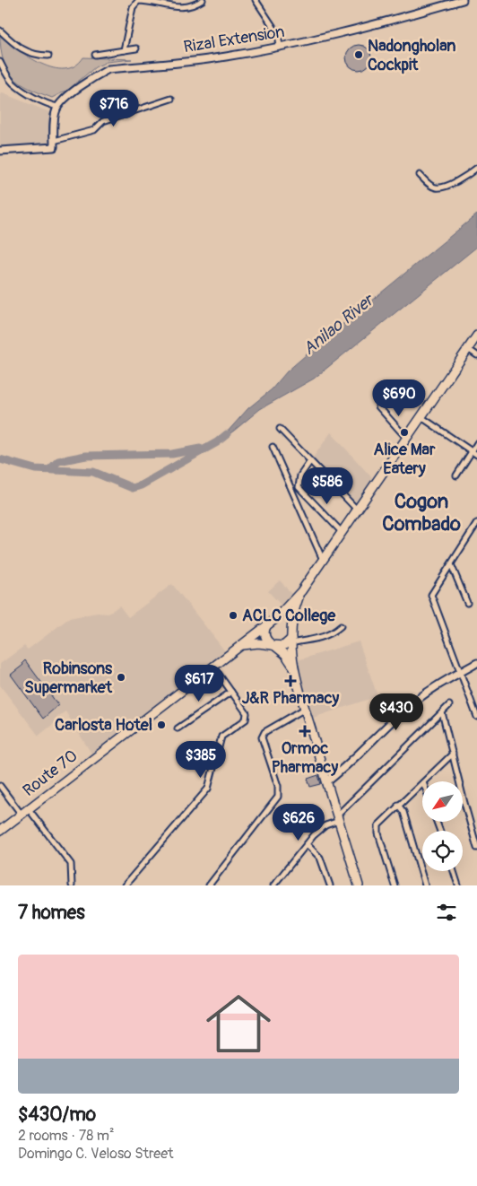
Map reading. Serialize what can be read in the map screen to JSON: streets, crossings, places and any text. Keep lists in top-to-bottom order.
{
  "streets": {
    "highway": ["Route 70"],
    "street": ["Rizal Extension"]
  },
  "districts": ["Cogon Combado"],
  "water": ["Anilao River"],
  "places": {
    "other": [
      "Nadongholan Cockpit",
      "Alice Mar Eatery",
      "ACLC College",
      "Robinsons Supermarket",
      "Carlosta Hotel"
    ],
    "health": ["J&R Pharmacy", "Ormoc Pharmacy"]
  },
  "north": "bottom left",
  "page": {
    "price": [
      "$716",
      "$690",
      "$586",
      "$617",
      "$430",
      "$385",
      "$626"
    ],
    "heading": "7 homes",
    "list": [
      {
        "name": "$430/mo",
        "note": "2 rooms · 78 m² · Domingo C. Veloso Street"
      }
    ]
  }
}
